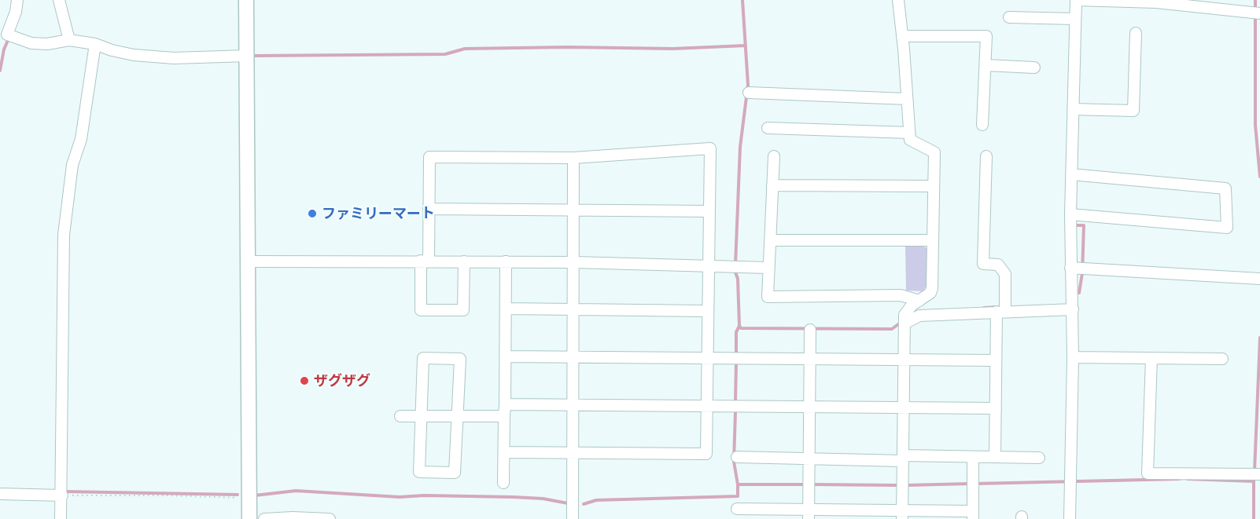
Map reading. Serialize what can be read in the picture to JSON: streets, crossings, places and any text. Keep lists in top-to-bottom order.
{
  "places": ["ファミリーマート", "ザグザグ"]
}
